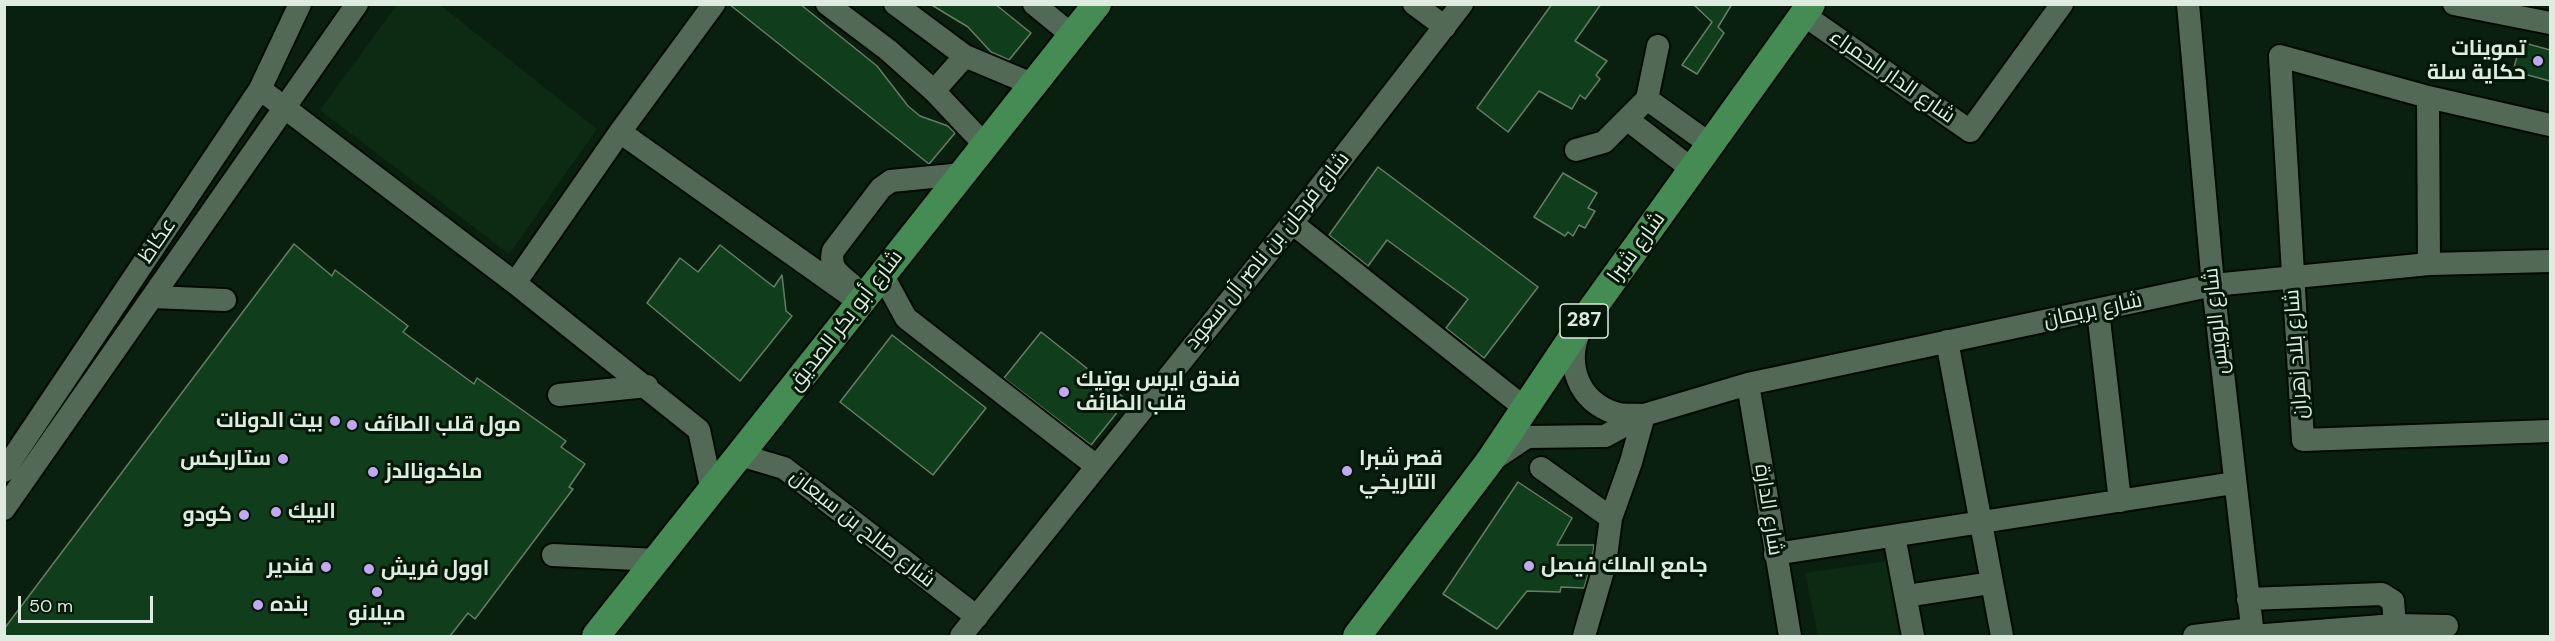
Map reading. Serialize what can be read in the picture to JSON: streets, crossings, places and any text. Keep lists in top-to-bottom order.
{
  "streets": {
    "main road": ["شارع شبرا", "شارع أبو بكر الصديق", "287"],
    "street": [
      "شارع الدار الحمراء",
      "عكاظ",
      "شارع فرحان بن ناصر آل سعود",
      "شارع بريمان",
      "شارع الرويس",
      "شارع بلاد زهران",
      "شارع الدارة",
      "شارع صالح بن سبعان"
    ]
  },
  "crossings": [
    ["شارع الدار الحمراء", "شارع شبرا"],
    ["شارع فرحان بن ناصر آل سعود", "شارع صالح بن سبعان"],
    ["شارع بريمان", "شارع الرويس"],
    ["شارع بريمان", "شارع بلاد زهران"],
    ["شارع بريمان", "شارع الدارة"],
    ["شارع أبو بكر الصديق", "شارع صالح بن سبعان"]
  ],
  "places": [
    "تموينات حكاية سلة",
    "فندق ايرس بوتيك قلب الطائف",
    "بيت الدونات",
    "مول قلب الطائف",
    "ستاربكس",
    "قصر شبرا التاريخي",
    "ماكدونالدز",
    "البيك",
    "كودو",
    "جامع الملك فيصل",
    "فندير",
    "اوول فريش",
    "ميلانو",
    "بنده"
  ],
  "scale_bar": "50 m"
}
